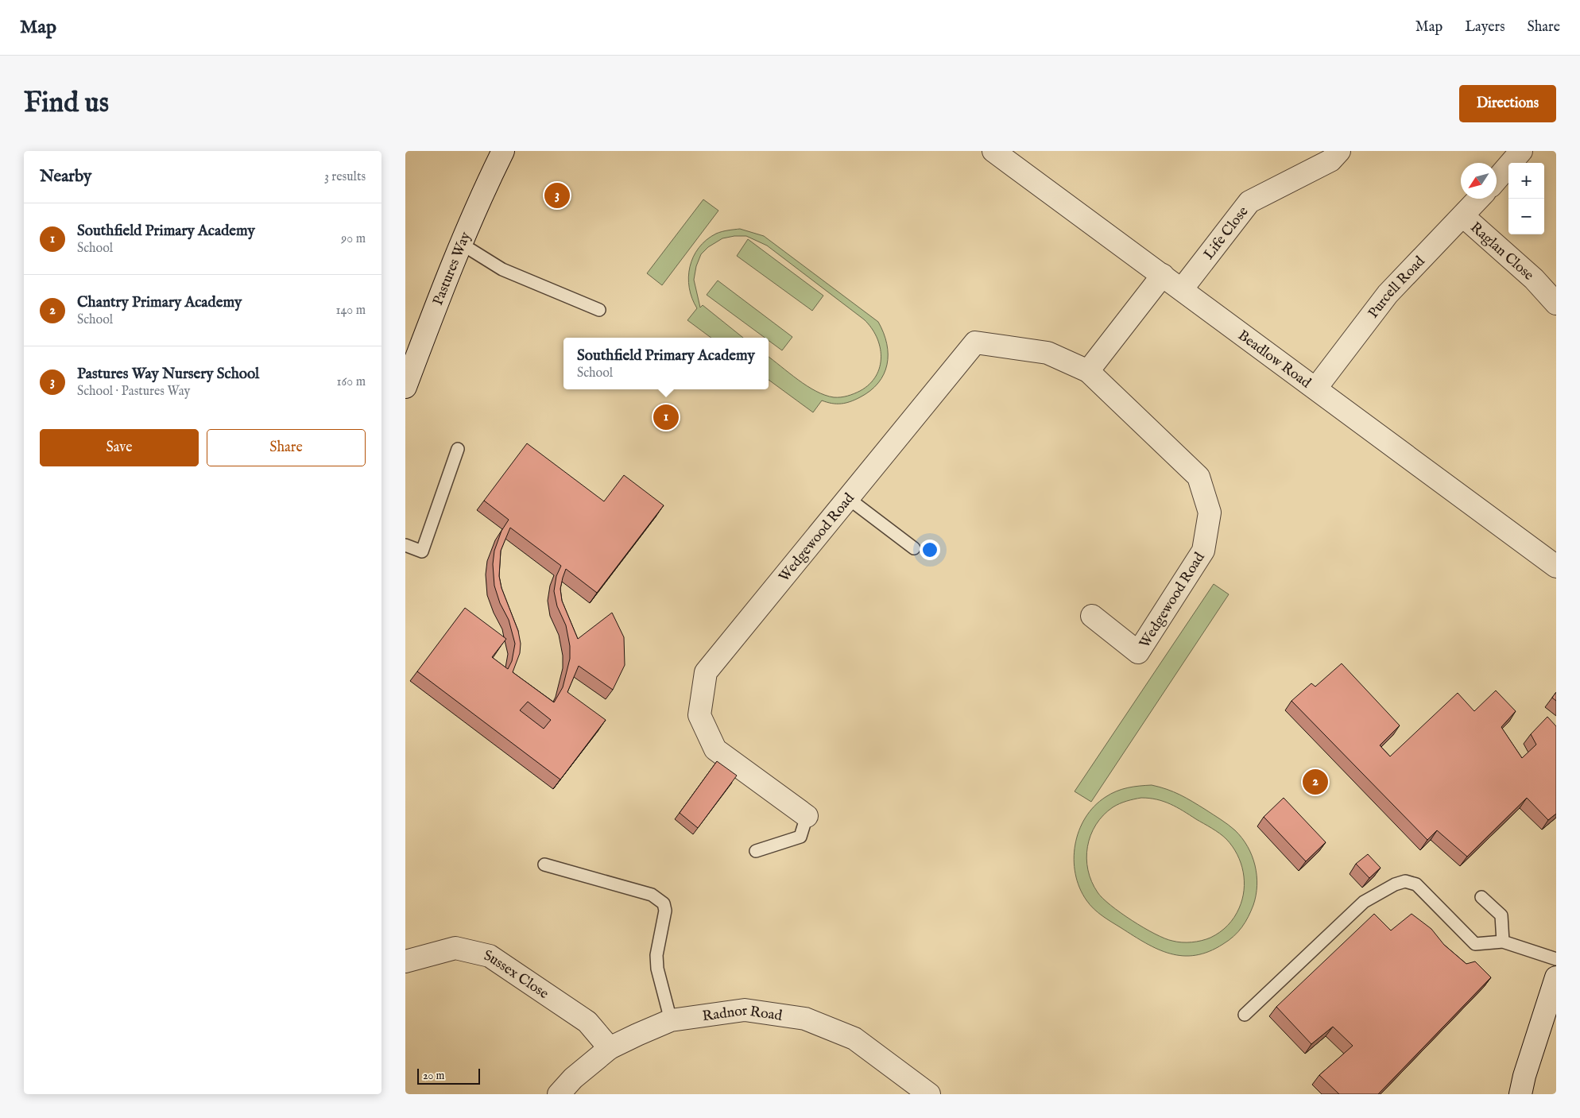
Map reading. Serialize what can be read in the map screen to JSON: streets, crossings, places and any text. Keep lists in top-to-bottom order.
{
  "streets": {
    "street": [
      "Life Close",
      "Raglan Close",
      "Pastures Way",
      "Purcell Road",
      "Beadlow Road",
      "Wedgewood Road",
      "Sussex Close",
      "Radnor Road"
    ]
  },
  "crossings": [
    ["Life Close", "Beadlow Road"],
    ["Raglan Close", "Purcell Road"],
    ["Purcell Road", "Beadlow Road"],
    ["Sussex Close", "Radnor Road"]
  ],
  "scale_bar": "20 m",
  "north": "bottom left",
  "page": {
    "header": "Map",
    "nav": ["Map", "Layers", "Share"],
    "buttons": [
      "Directions",
      ["Save", "Share"]
    ],
    "title": "Find us",
    "heading": ["Nearby", "3 results"],
    "map_buttons": ["+", "−"],
    "pins": ["3", "1", "2"],
    "list": [
      {
        "mark": "1",
        "name": "Southfield Primary Academy",
        "note": "School",
        "value": "90 m"
      },
      {
        "mark": "2",
        "name": "Chantry Primary Academy",
        "note": "School",
        "value": "140 m"
      },
      {
        "mark": "3",
        "name": "Pastures Way Nursery School",
        "note": "School · Pastures Way",
        "value": "160 m"
      }
    ],
    "popup": ["Southfield Primary Academy", "School"],
    "scale": "20 m"
  }
}
